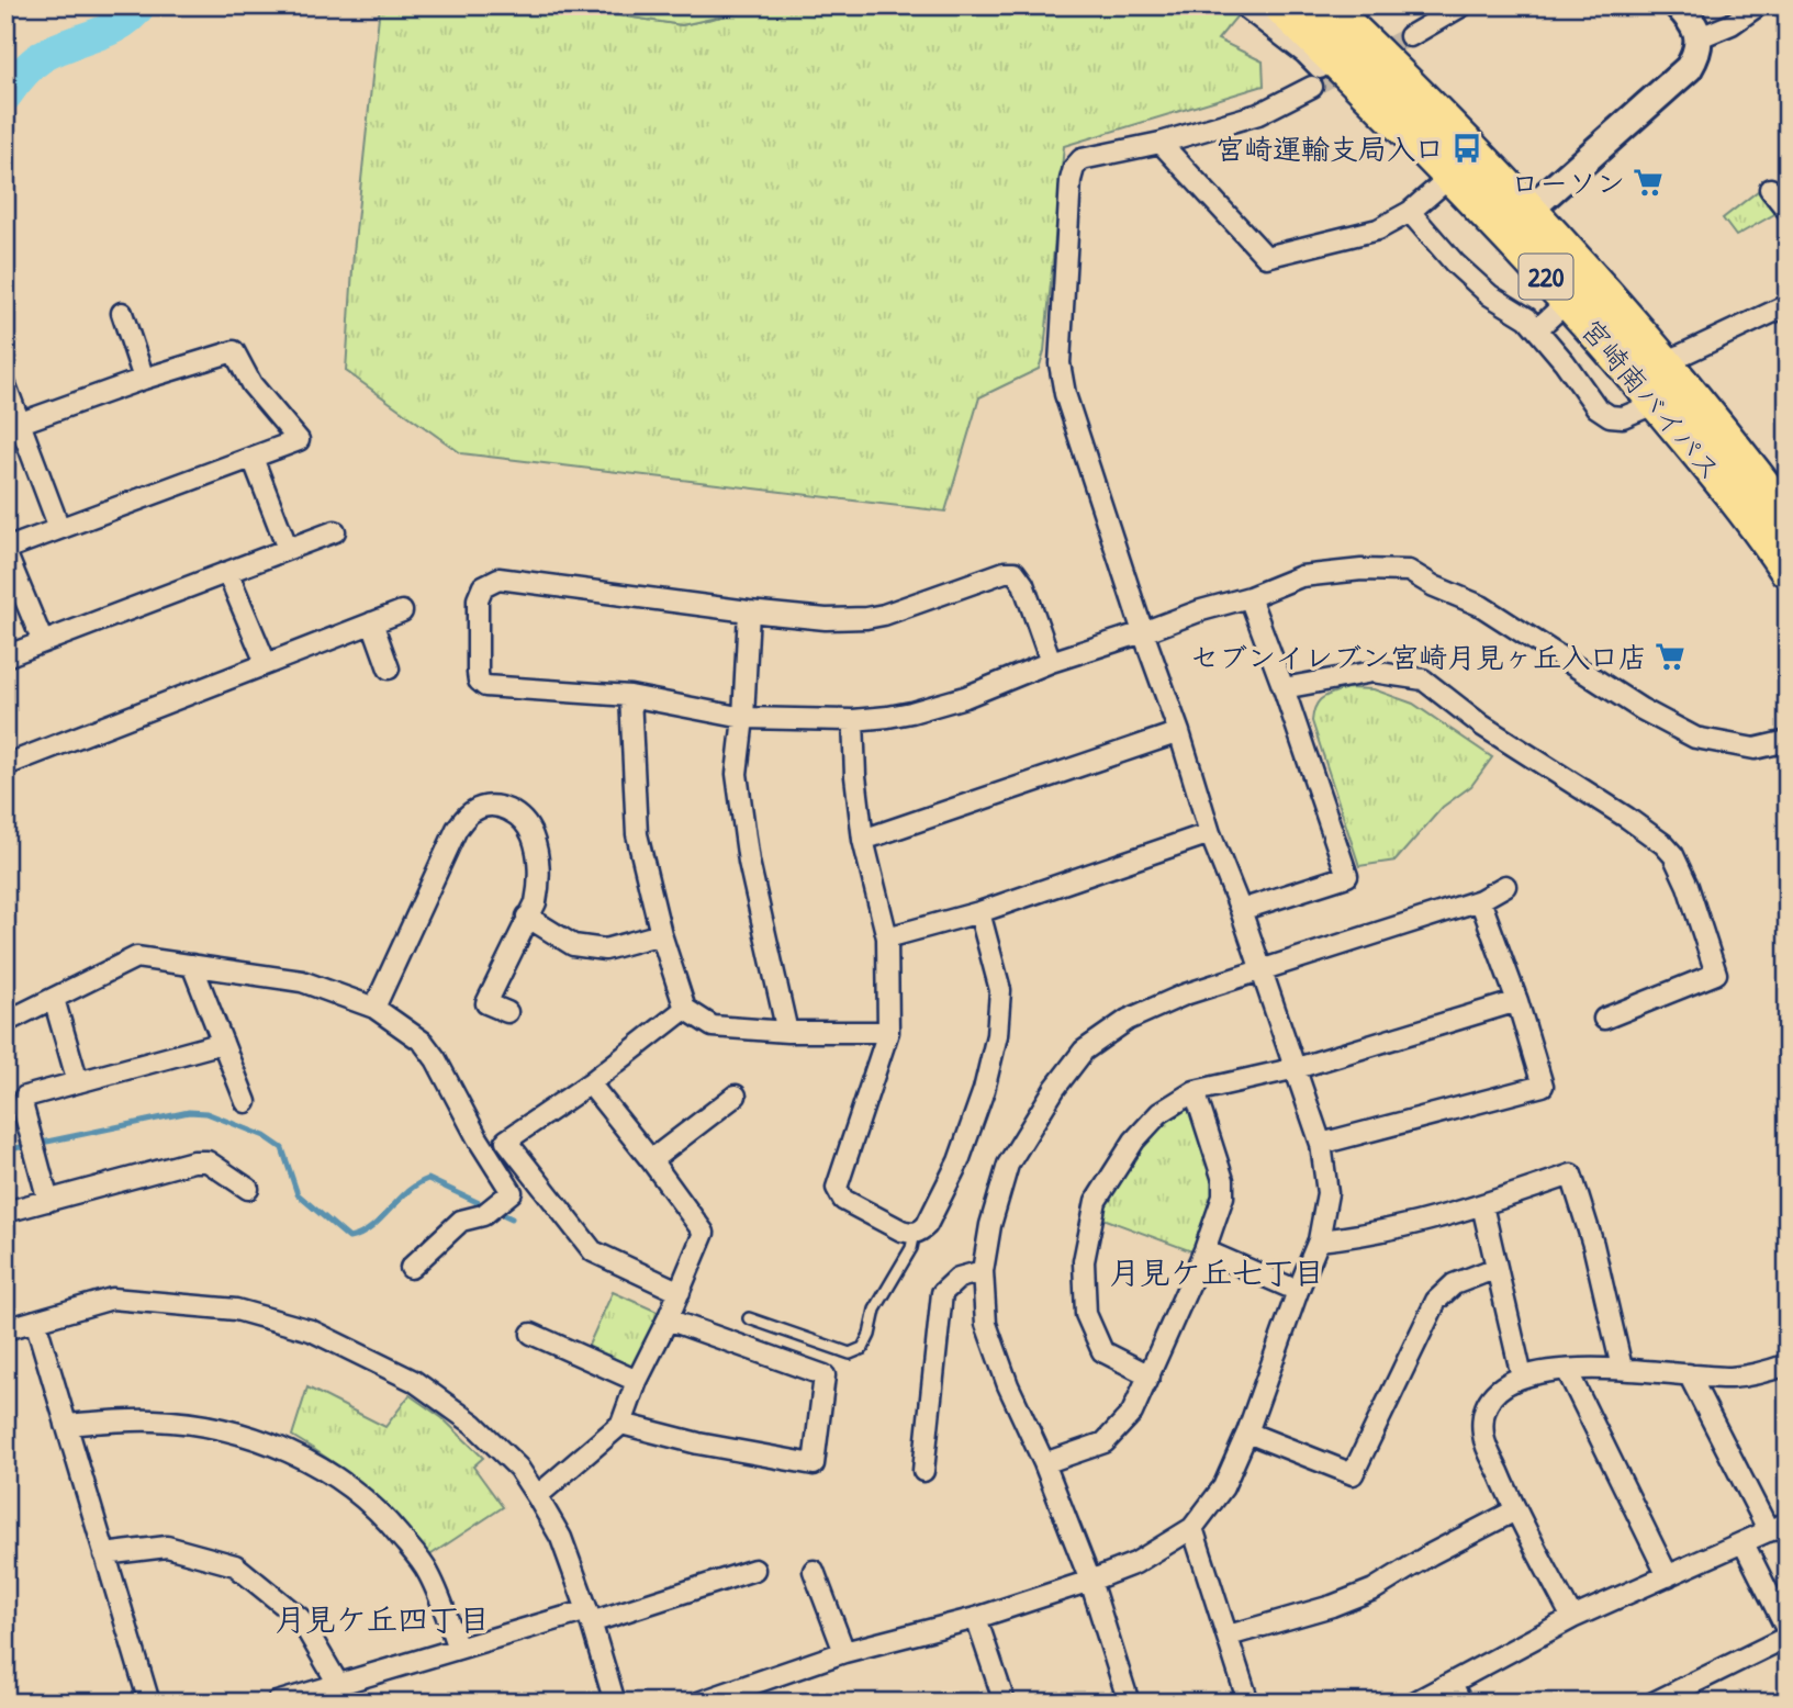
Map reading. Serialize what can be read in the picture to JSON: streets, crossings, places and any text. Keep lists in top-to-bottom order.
{
  "streets": {
    "highway": ["220", "宮崎南バイパス"]
  },
  "districts": ["月見ケ丘七丁目", "月見ケ丘四丁目"],
  "places": {
    "bus stop": ["宮崎運輸支局入口"],
    "supermarket": ["ローソン", "セブンイレブン宮崎月見ヶ丘入口店"]
  }
}
